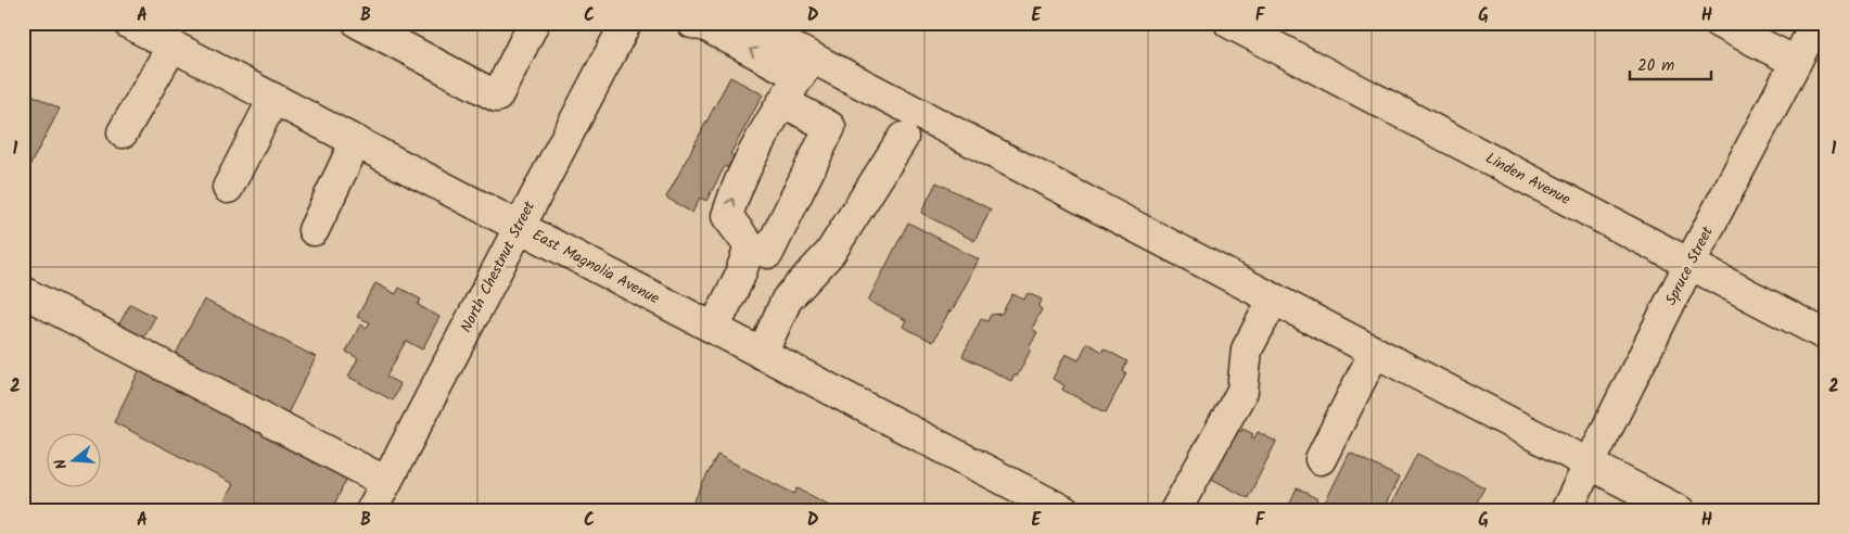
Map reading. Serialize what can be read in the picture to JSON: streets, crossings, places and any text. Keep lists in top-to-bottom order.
{
  "streets": {
    "street": [
      "Linden Avenue",
      "Spruce Street",
      "North Chestnut Street",
      "East Magnolia Avenue"
    ]
  },
  "crossings": [
    ["Linden Avenue", "Spruce Street"],
    ["North Chestnut Street", "East Magnolia Avenue"]
  ],
  "scale_bar": "20 m",
  "north": "left",
  "grid": {
    "columns": [
      "A",
      "B",
      "C",
      "D",
      "E",
      "F",
      "G",
      "H"
    ],
    "rows": ["1", "2"]
  }
}
